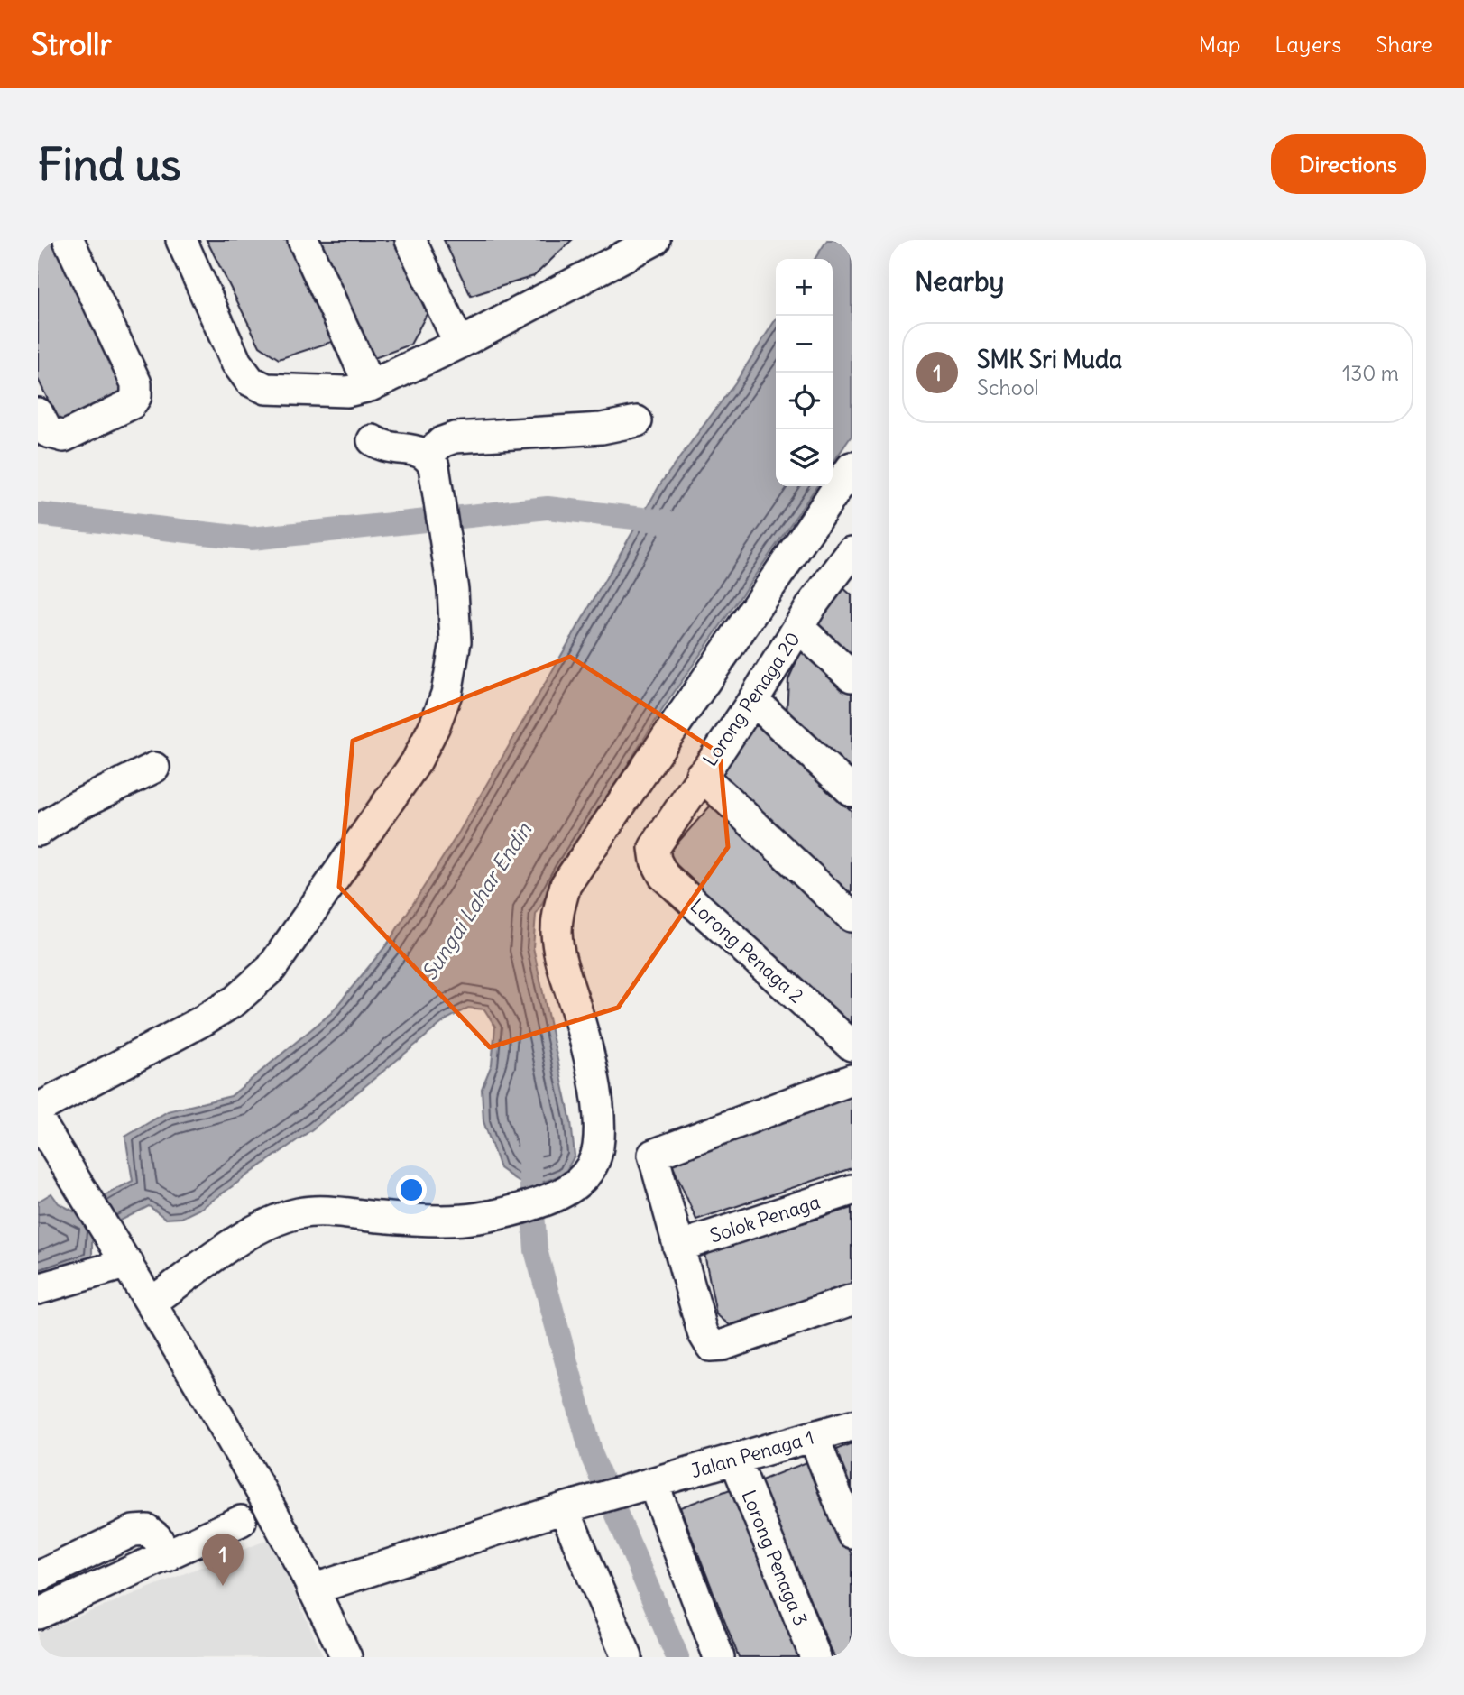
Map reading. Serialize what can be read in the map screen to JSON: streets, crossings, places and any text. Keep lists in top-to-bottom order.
{
  "streets": {
    "street": [
      "Lorong Penaga 20",
      "Lorong Penaga 2",
      "Solok Penaga",
      "Jalan Penaga 1",
      "Lorong Penaga 3"
    ]
  },
  "crossings": [
    ["Lorong Penaga 20", "Lorong Penaga 2"],
    ["Jalan Penaga 1", "Lorong Penaga 3"]
  ],
  "water": ["Sungai Lahar Endin"],
  "page": {
    "header": "Strollr",
    "nav": ["Map", "Layers", "Share"],
    "buttons": "Directions",
    "title": "Find us",
    "heading": "Nearby",
    "map_buttons": ["+", "−"],
    "list": [
      {
        "mark": "1",
        "name": "SMK Sri Muda",
        "note": "School",
        "value": "130 m"
      }
    ],
    "pins": "1"
  }
}
